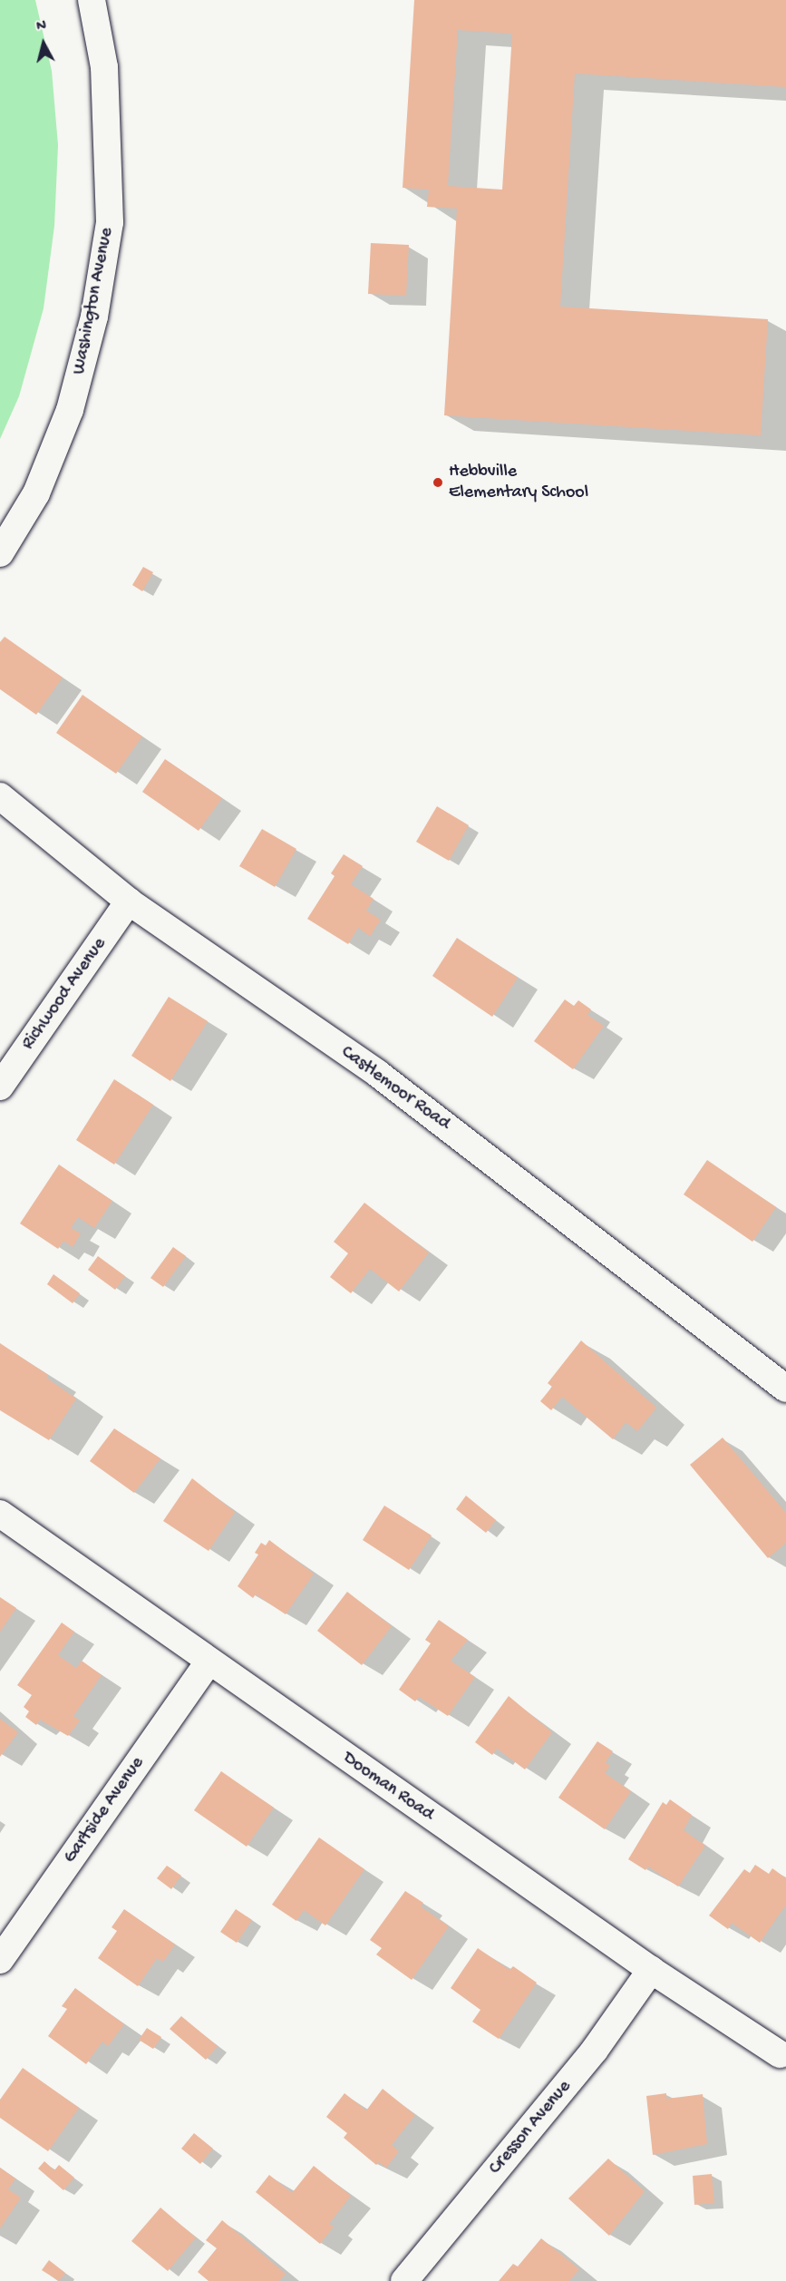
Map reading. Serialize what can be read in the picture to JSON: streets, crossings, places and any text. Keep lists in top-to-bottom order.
{
  "streets": {
    "street": [
      "Washington Avenue",
      "Richwood Avenue",
      "Castlemoor Road",
      "Dooman Road",
      "Gartside Avenue",
      "Cresson Avenue"
    ]
  },
  "crossings": [
    ["Richwood Avenue", "Castlemoor Road"],
    ["Dooman Road", "Gartside Avenue"],
    ["Dooman Road", "Cresson Avenue"]
  ],
  "places": ["Hebbville Elementary School"],
  "north": "top"
}
